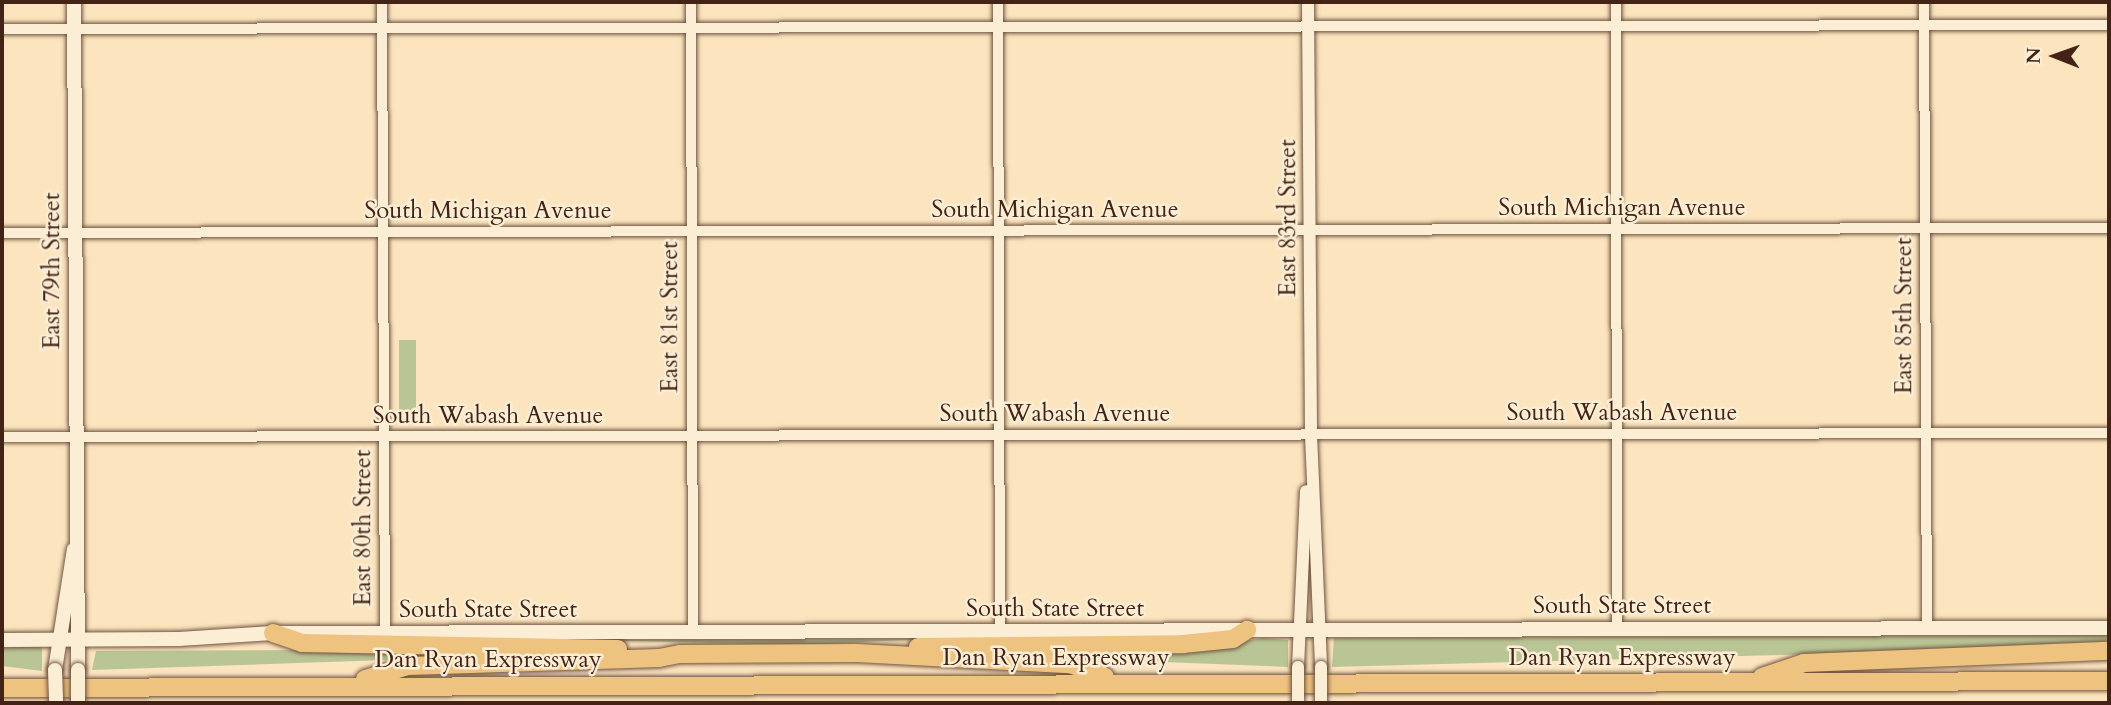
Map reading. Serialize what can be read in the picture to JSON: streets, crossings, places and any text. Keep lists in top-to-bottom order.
{
  "streets": {
    "highway": ["Dan Ryan Expressway"],
    "main road": ["East 79th Street", "South State Street"],
    "street": [
      "South Michigan Avenue",
      "East 83rd Street",
      "East 85th Street",
      "East 81st Street",
      "South Wabash Avenue",
      "East 80th Street"
    ]
  },
  "crossings": [
    ["South Michigan Avenue", "East 83rd Street"],
    ["South Michigan Avenue", "East 79th Street"],
    ["South Michigan Avenue", "East 85th Street"],
    ["South Michigan Avenue", "East 81st Street"],
    ["South Michigan Avenue", "East 80th Street"],
    ["East 83rd Street", "South Wabash Avenue"],
    ["East 83rd Street", "South State Street"],
    ["East 79th Street", "South Wabash Avenue"],
    ["East 79th Street", "South State Street"],
    ["East 85th Street", "South Wabash Avenue"],
    ["East 85th Street", "South State Street"],
    ["East 81st Street", "South Wabash Avenue"],
    ["East 81st Street", "South State Street"],
    ["South Wabash Avenue", "East 80th Street"],
    ["East 80th Street", "South State Street"]
  ],
  "north": "left"
}
